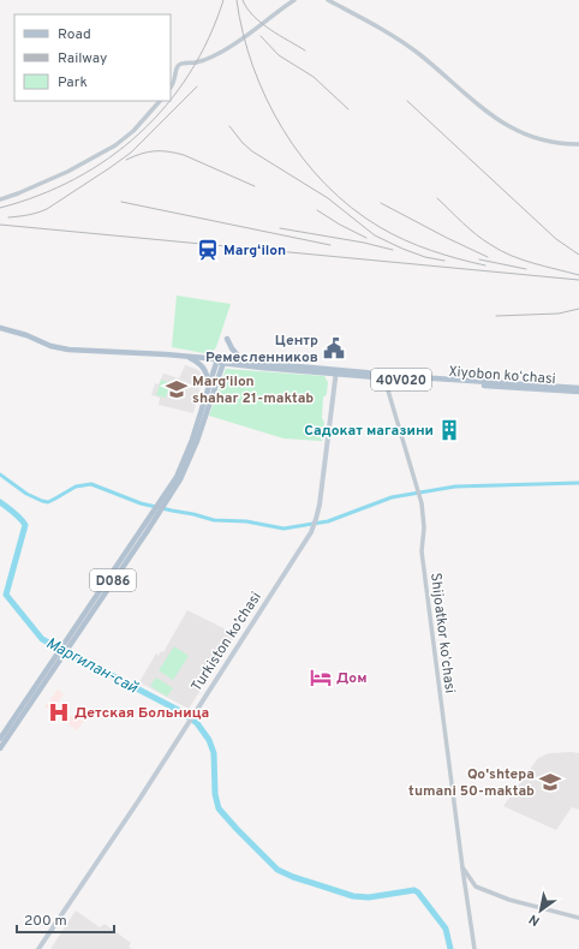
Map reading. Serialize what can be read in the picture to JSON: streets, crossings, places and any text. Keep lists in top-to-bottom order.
{
  "streets": {
    "main road": [
      "Xiyobon koʻchasi",
      "40V020",
      "D086",
      "Turkiston ko’chasi"
    ],
    "street": ["Shijoatkor koʻchasi"]
  },
  "crossings": [
    ["Xiyobon koʻchasi", "40V020"],
    ["Xiyobon koʻchasi", "D086"],
    ["Xiyobon koʻchasi", "Shijoatkor koʻchasi"],
    ["Xiyobon koʻchasi", "Turkiston ko’chasi"],
    ["40V020", "D086"]
  ],
  "water": ["Маргилан-сай"],
  "places": {
    "station": ["Margʻilon"],
    "public building": ["Центр Ремесленников"],
    "school or university": ["Marg'ilon shahar 21-maktab", "Qo'shtepa tumani 50-maktab"],
    "building": ["Садокат магазини"],
    "hotel": ["Дом"],
    "hospital": ["Детская Больница"]
  },
  "legend": ["Road", "Railway", "Park"],
  "scale_bar": "200 m",
  "north": "bottom left"
}
